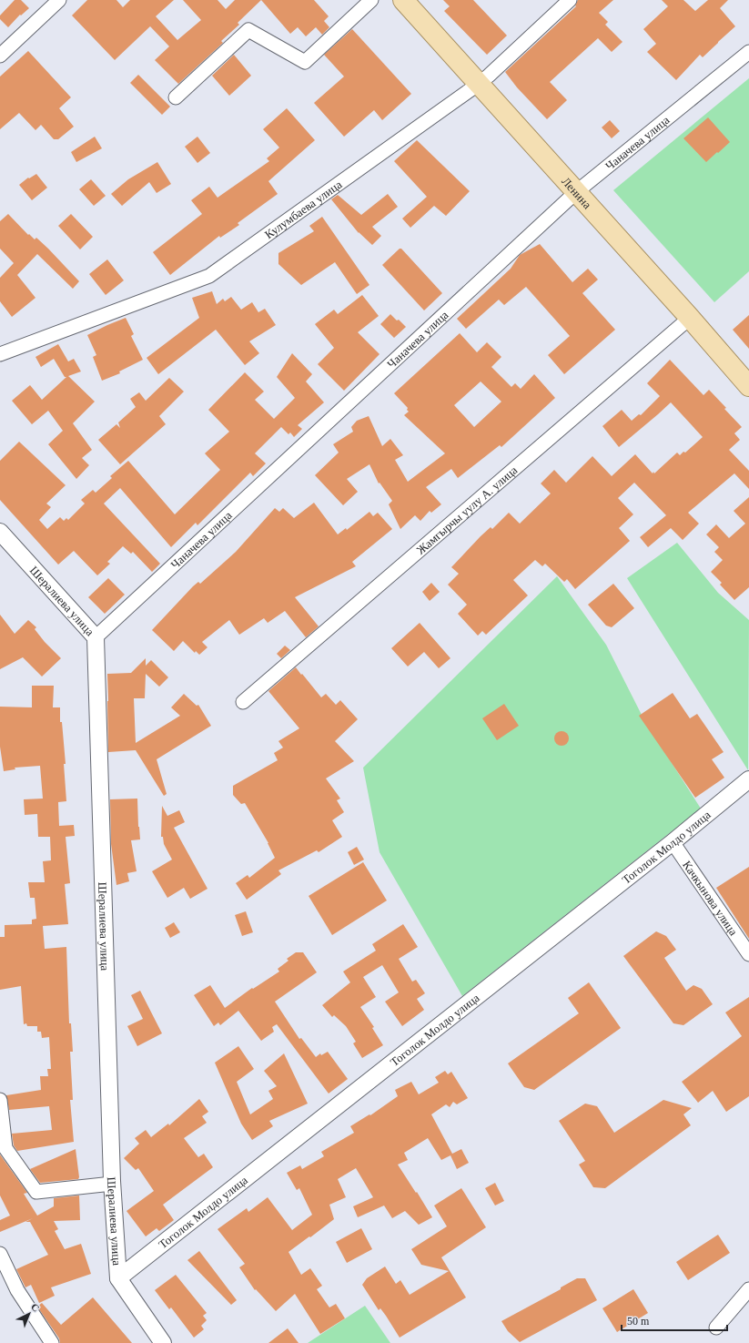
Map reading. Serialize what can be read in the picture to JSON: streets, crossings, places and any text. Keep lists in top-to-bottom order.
{
  "streets": {
    "main road": ["Ленина"],
    "street": [
      "Чаначева улица",
      "Кулумбаева улица",
      "Жамгырчы уулу А. улица",
      "Шералиева улица",
      "Тоголок Молдо улица",
      "Качкынова улица"
    ]
  },
  "crossings": [
    ["Чаначева улица", "Ленина"],
    ["Чаначева улица", "Шералиева улица"],
    ["Ленина", "Кулумбаева улица"],
    ["Ленина", "Жамгырчы уулу А. улица"],
    ["Шералиева улица", "Тоголок Молдо улица"],
    ["Тоголок Молдо улица", "Качкынова улица"]
  ],
  "scale_bar": "50 m",
  "north": "top right"
}
